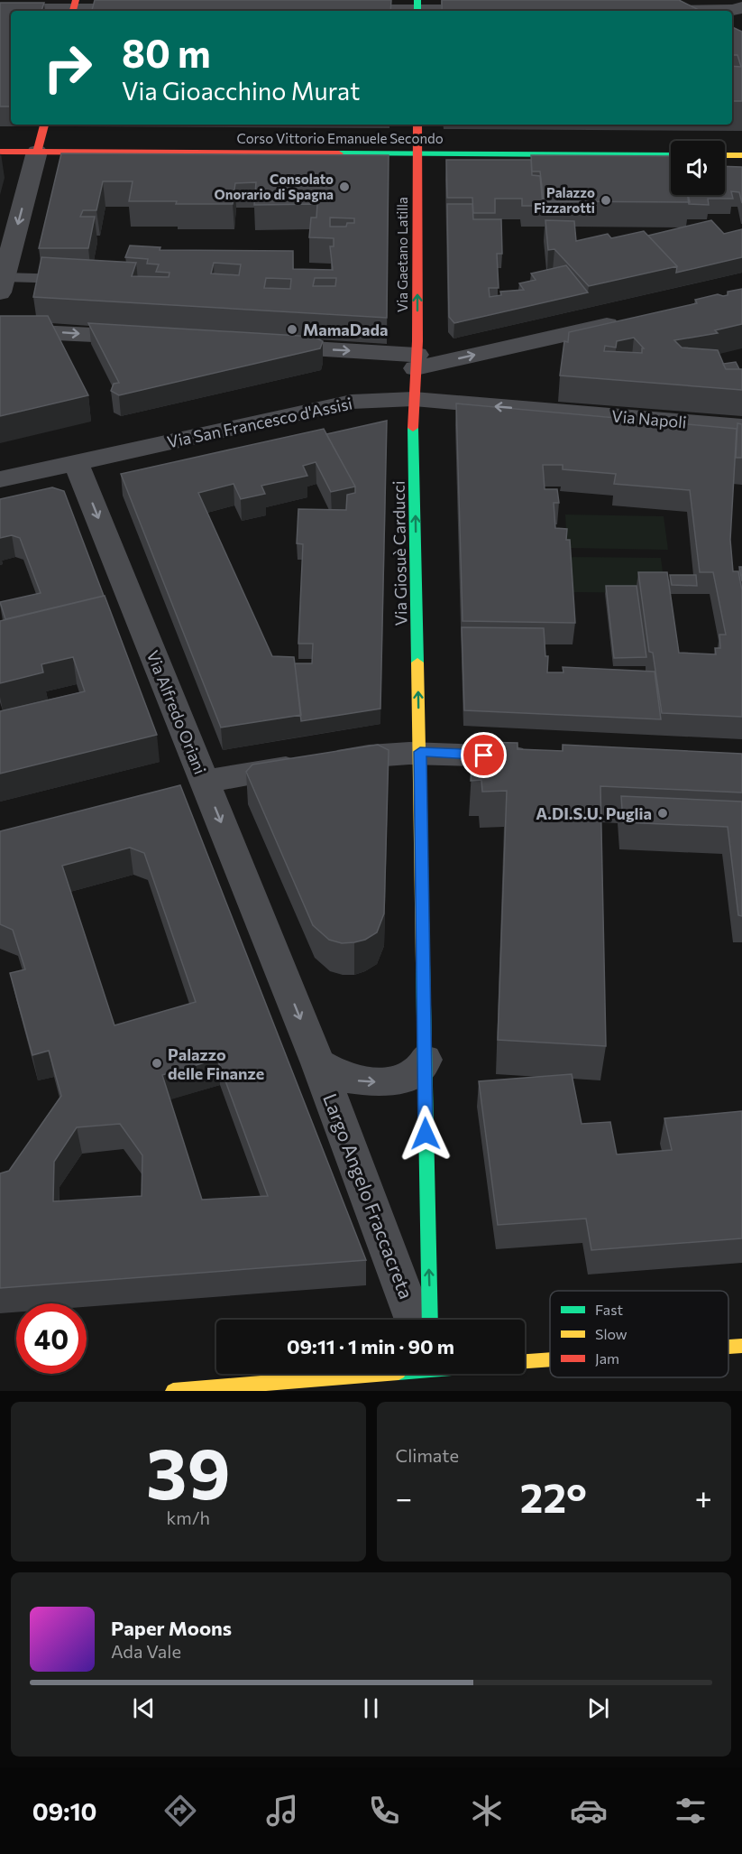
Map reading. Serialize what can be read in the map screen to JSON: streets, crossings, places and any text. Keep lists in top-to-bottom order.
{
  "streets": {
    "street": [
      "Corso Vittorio Emanuele Secondo",
      "Via Gaetano Latilla",
      "Via Napoli",
      "Via San Francesco d'Assisi",
      "Via Giosuè Carducci",
      "Via Alfredo Oriani",
      "Largo Angelo Fraccacreta"
    ]
  },
  "crossings": [
    ["Corso Vittorio Emanuele Secondo", "Via Gaetano Latilla"],
    ["Via Gaetano Latilla", "Via Giosuè Carducci"],
    ["Via Napoli", "Via San Francesco d'Assisi"],
    ["Via San Francesco d'Assisi", "Via Giosuè Carducci"],
    ["Via San Francesco d'Assisi", "Via Alfredo Oriani"],
    ["Via Giosuè Carducci", "Largo Angelo Fraccacreta"],
    ["Via Alfredo Oriani", "Largo Angelo Fraccacreta"]
  ],
  "one_way": ["Via Gaetano Latilla", "Via Giosuè Carducci", "Via Alfredo Oriani"],
  "places": [
    "Consolato Onorario di Spagna",
    "Palazzo Fizzarotti",
    "MamaDada",
    "A.DI.S.U. Puglia",
    "Palazzo delle Finanze"
  ],
  "legend": ["Fast", "Slow", "Jam"],
  "page": {
    "turn": ["80 m", "Via Gioacchino Murat"],
    "limit": "40",
    "trip": "09:11 · 1 min · 90 m",
    "tile": [
      ["39", "km/h"],
      "Climate"
    ],
    "heat": ["−", "22°", "+"],
    "song": ["Paper Moons", "Ada Vale"],
    "tabs": "09:10"
  }
}
